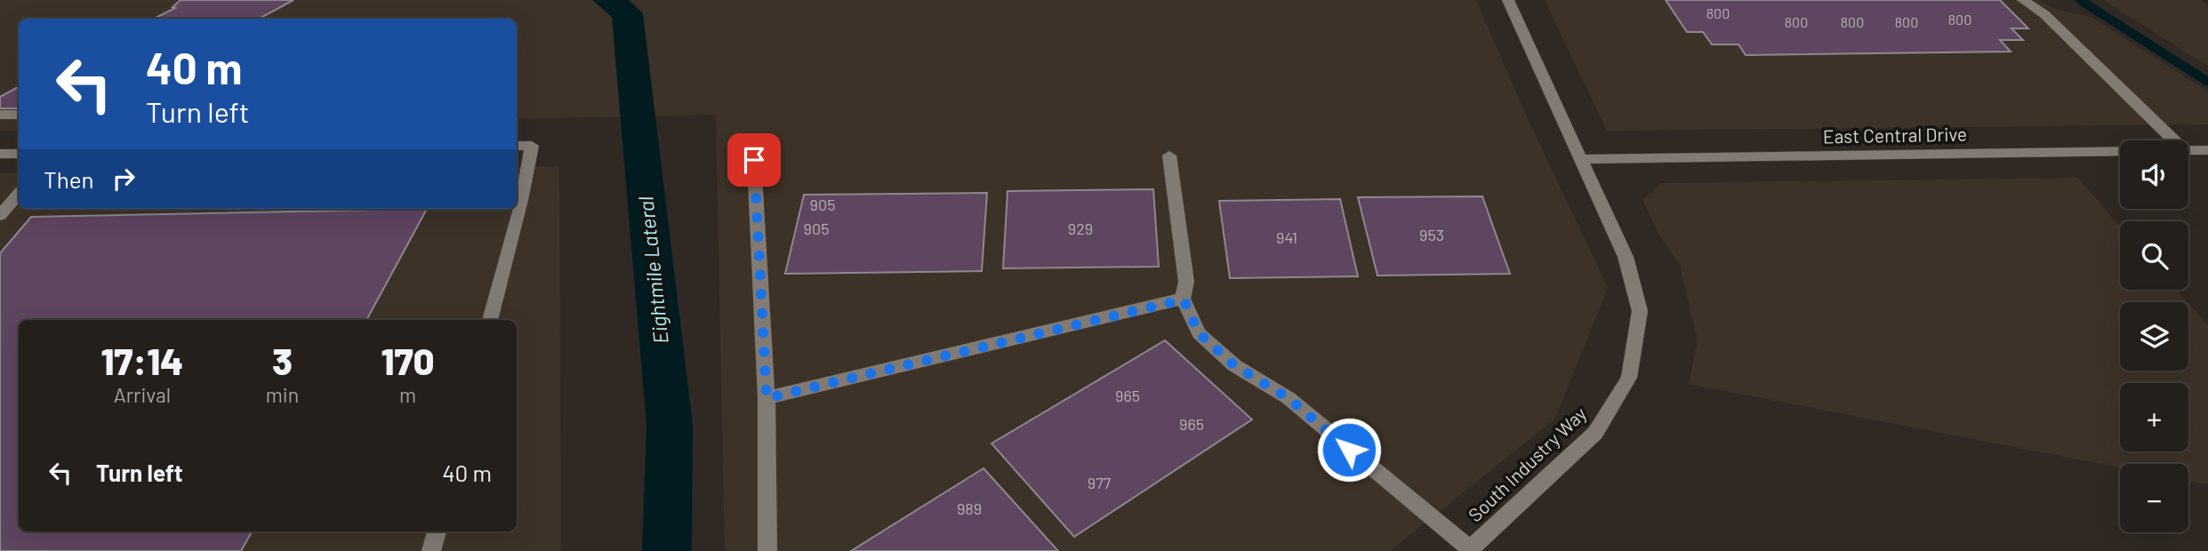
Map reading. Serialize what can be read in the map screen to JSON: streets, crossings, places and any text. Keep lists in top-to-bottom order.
{
  "streets": {
    "street": ["East Central Drive", "South Industry Way"]
  },
  "crossings": [
    ["East Central Drive", "South Industry Way"]
  ],
  "water": ["Eightmile Lateral"],
  "house_numbers": [
    "800",
    "800",
    "800",
    "800",
    "800",
    "905",
    "905",
    "929",
    "953",
    "941",
    "965",
    "965",
    "977",
    "989"
  ],
  "page": {
    "turn": ["40 m", "Turn left"],
    "map_buttons": ["+", "−"],
    "then": "Then",
    "eta": [
      "17:14",
      "Arrival",
      "3",
      "min",
      "170",
      "m"
    ],
    "list": [
      {
        "name": "Turn left",
        "value": "40 m"
      }
    ]
  }
}
